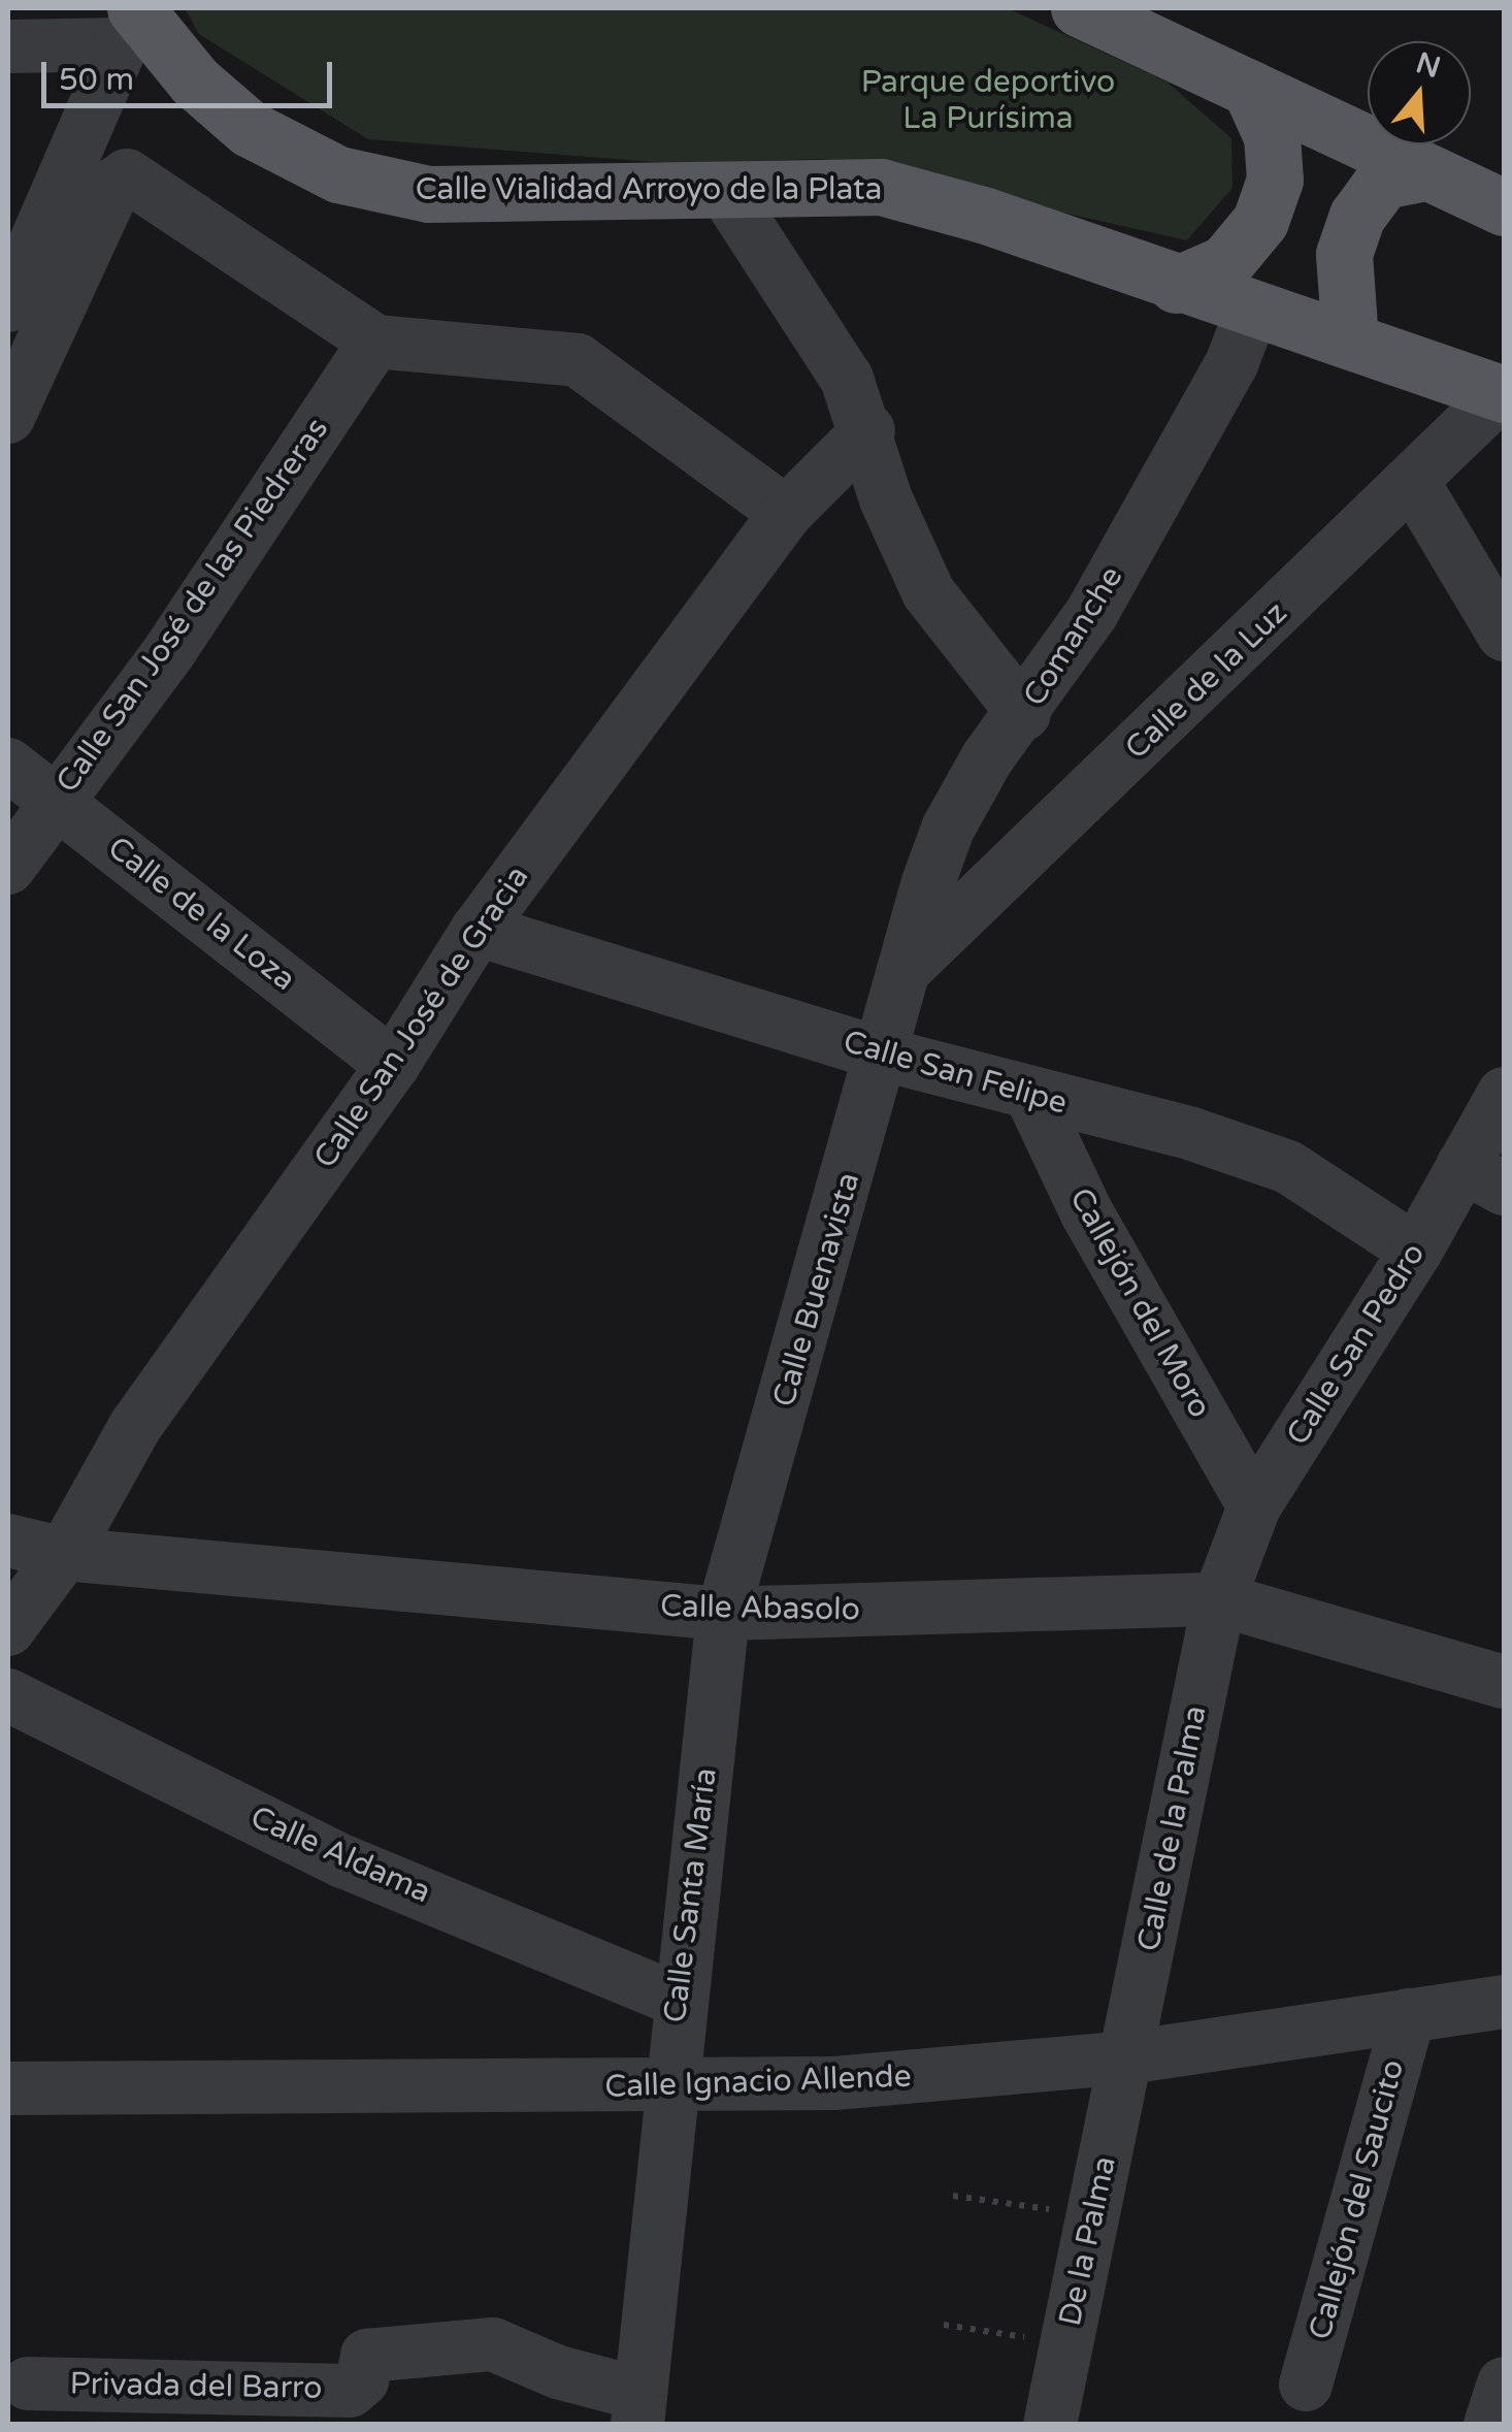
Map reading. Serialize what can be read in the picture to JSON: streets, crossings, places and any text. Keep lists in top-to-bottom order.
{
  "streets": {
    "main road": ["Calle Vialidad Arroyo de la Plata"],
    "street": [
      "Calle San José de las Piedreras",
      "Comanche",
      "Calle de la Luz",
      "Calle de la Loza",
      "Calle San José de Gracia",
      "Calle San Felipe",
      "Calle Buenavista",
      "Callejón del Moro",
      "Calle San Pedro",
      "Calle Abasolo",
      "Calle de la Palma",
      "Calle Aldama",
      "Calle Santa María",
      "Calle Ignacio Allende",
      "Callejón del Saucito",
      "De la Palma",
      "Privada del Barro"
    ]
  },
  "crossings": [
    ["Calle Vialidad Arroyo de la Plata", "Comanche"],
    ["Calle Vialidad Arroyo de la Plata", "Calle de la Luz"],
    ["Calle San José de las Piedreras", "Calle de la Loza"],
    ["Comanche", "Calle de la Luz"],
    ["Comanche", "Calle Buenavista"],
    ["Calle de la Luz", "Calle Buenavista"],
    ["Calle de la Loza", "Calle San José de Gracia"],
    ["Calle San José de Gracia", "Calle San Felipe"],
    ["Calle San José de Gracia", "Calle Abasolo"],
    ["Calle San Felipe", "Calle Buenavista"],
    ["Calle San Felipe", "Callejón del Moro"],
    ["Calle San Felipe", "Calle San Pedro"],
    ["Calle Buenavista", "Calle Abasolo"],
    ["Calle Buenavista", "Calle Santa María"],
    ["Callejón del Moro", "Calle San Pedro"],
    ["Calle San Pedro", "Calle Abasolo"],
    ["Calle San Pedro", "Calle de la Palma"],
    ["Calle Abasolo", "Calle de la Palma"],
    ["Calle Abasolo", "Calle Santa María"],
    ["Calle de la Palma", "Calle Ignacio Allende"],
    ["Calle de la Palma", "De la Palma"],
    ["Calle Aldama", "Calle Santa María"],
    ["Calle Santa María", "Calle Ignacio Allende"],
    ["Calle Santa María", "Privada del Barro"],
    ["Calle Ignacio Allende", "Callejón del Saucito"],
    ["Calle Ignacio Allende", "De la Palma"]
  ],
  "parks": ["Parque deportivo La Purísima"],
  "scale_bar": "50 m",
  "north": "top"
}
